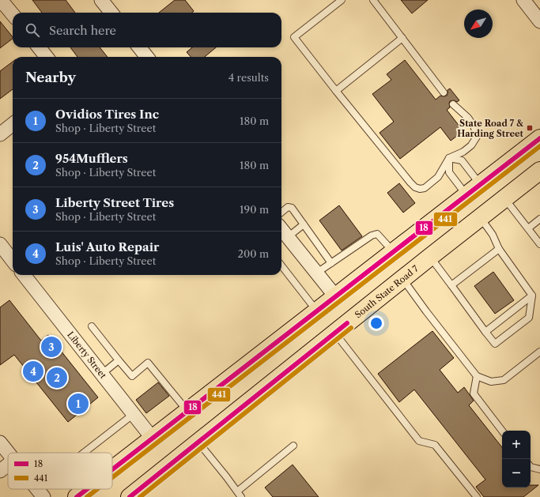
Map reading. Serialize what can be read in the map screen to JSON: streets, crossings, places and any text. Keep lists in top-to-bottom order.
{
  "streets": {
    "main road": ["South State Road 7"],
    "street": ["Liberty Street"]
  },
  "places": {
    "transit": ["State Road 7 & Harding Street"]
  },
  "lines": ["transit line 18", "transit line 441"],
  "legend": ["18", "441"],
  "north": "bottom left",
  "page": {
    "search": "Search here",
    "heading": ["Nearby", "4 results"],
    "list": [
      {
        "mark": "1",
        "name": "Ovidios Tires Inc",
        "note": "Shop · Liberty Street",
        "value": "180 m"
      },
      {
        "mark": "2",
        "name": "954Mufflers",
        "note": "Shop · Liberty Street",
        "value": "180 m"
      },
      {
        "mark": "3",
        "name": "Liberty Street Tires",
        "note": "Shop · Liberty Street",
        "value": "190 m"
      },
      {
        "mark": "4",
        "name": "Luis' Auto Repair",
        "note": "Shop · Liberty Street",
        "value": "200 m"
      }
    ],
    "pins": [
      "3",
      "4",
      "2",
      "1"
    ],
    "map_buttons": ["+", "−"]
  }
}
